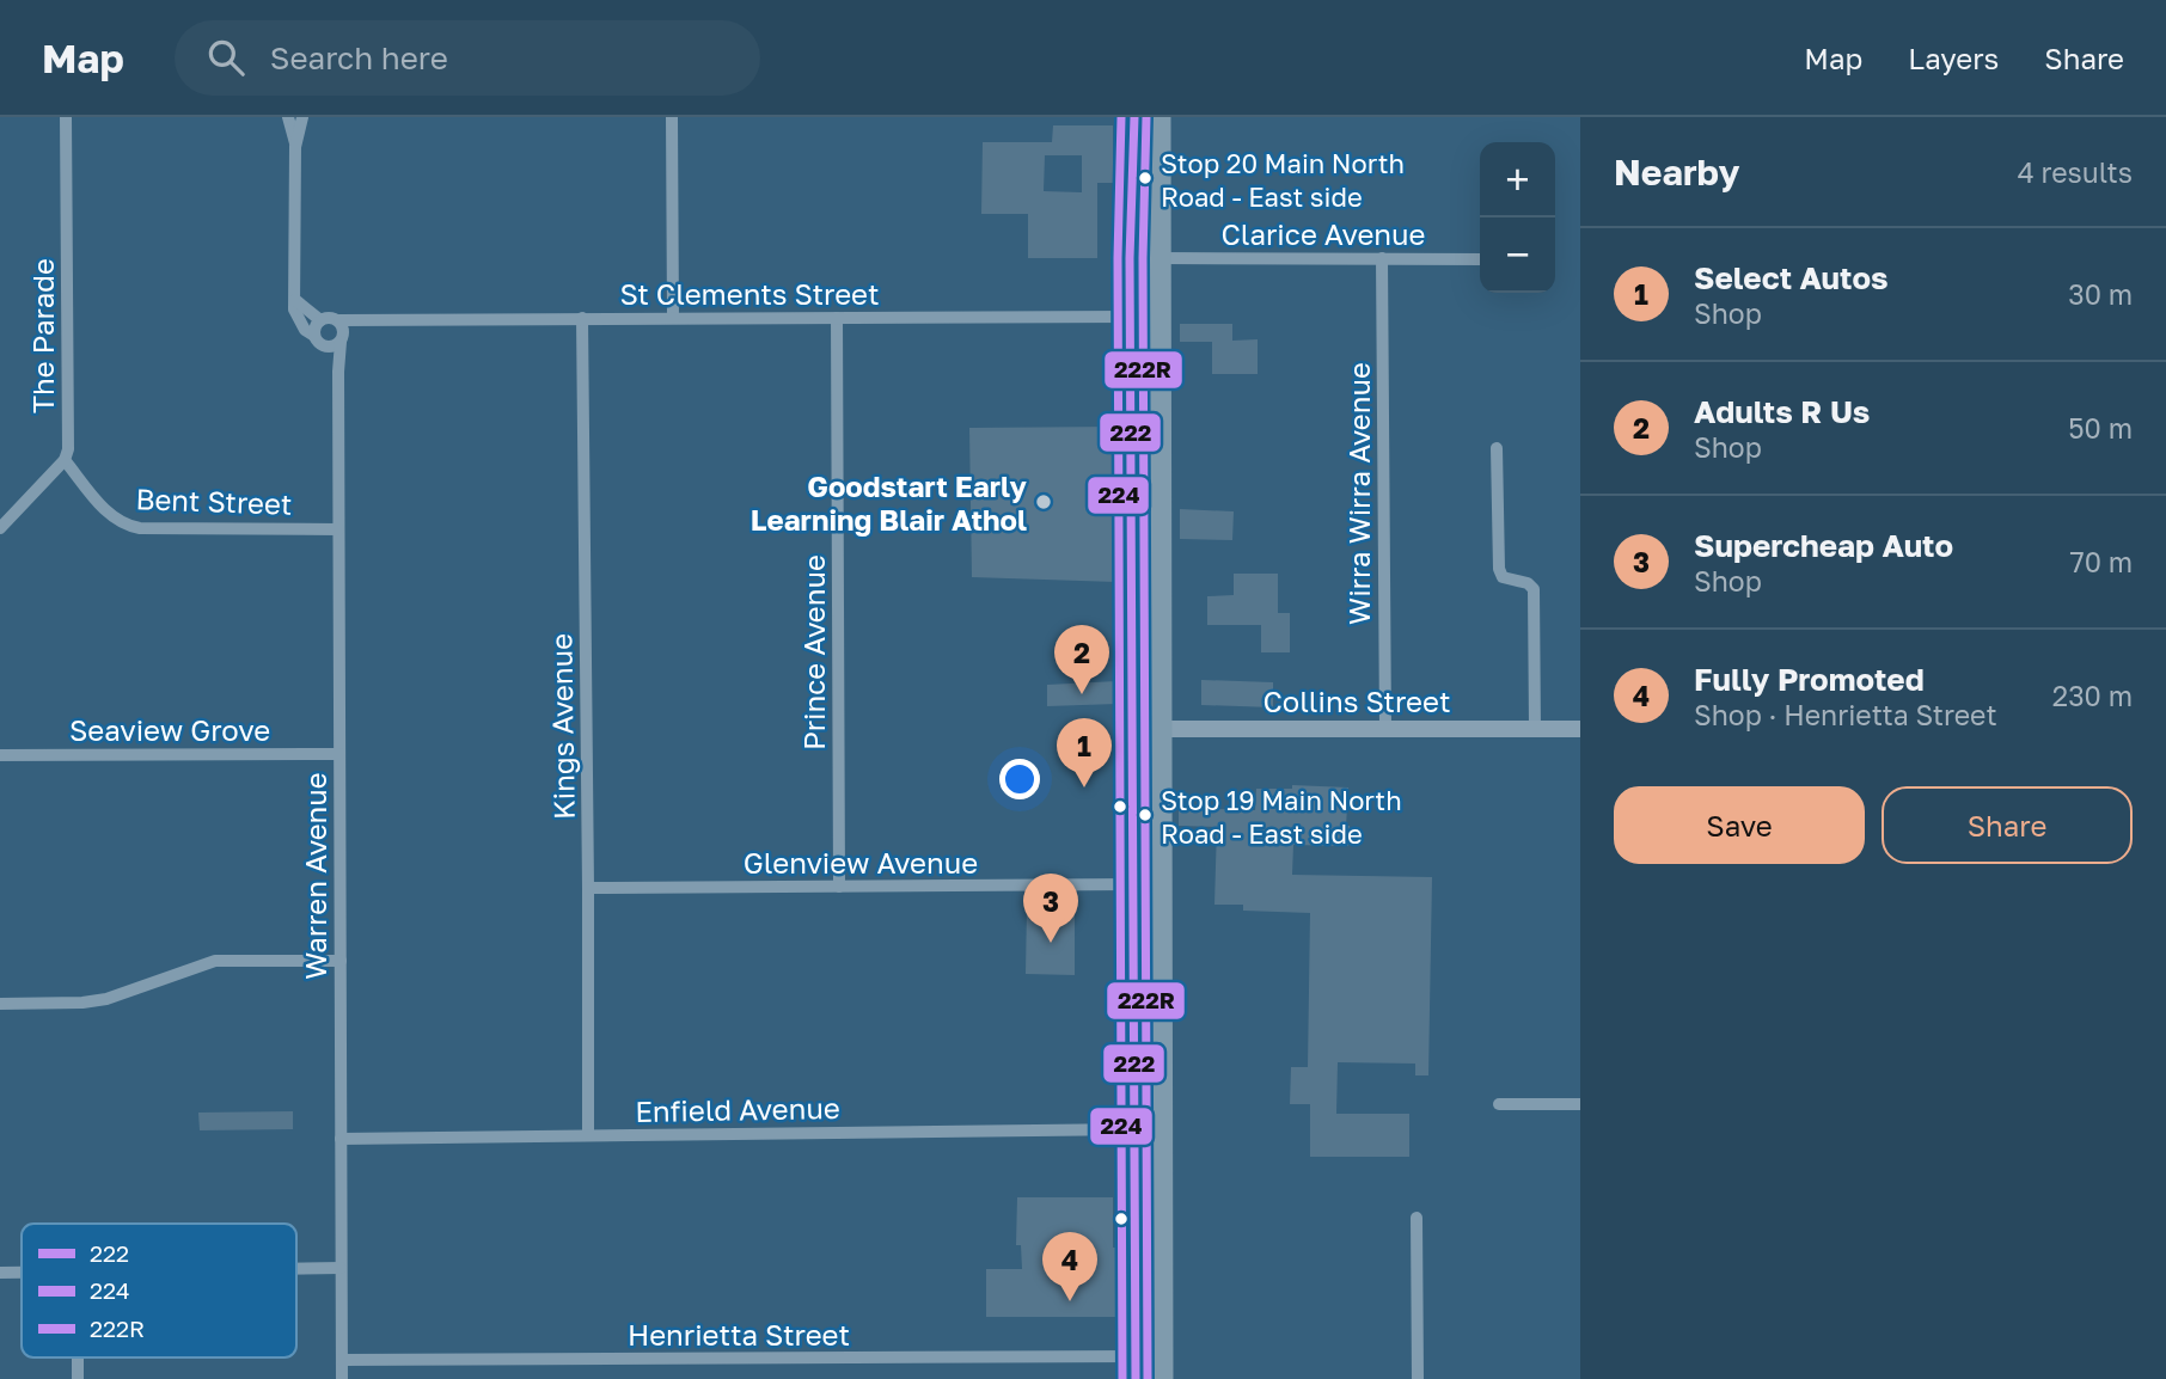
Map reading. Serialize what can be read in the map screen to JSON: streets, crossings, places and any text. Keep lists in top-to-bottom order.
{
  "streets": {
    "highway": ["Collins Street"],
    "street": [
      "Clarice Avenue",
      "St Clements Street",
      "The Parade",
      "Wirra Wirra Avenue",
      "Bent Street",
      "Prince Avenue",
      "Kings Avenue",
      "Seaview Grove",
      "Glenview Avenue",
      "Warren Avenue",
      "Enfield Avenue",
      "Henrietta Street"
    ]
  },
  "crossings": [
    ["Clarice Avenue", "Wirra Wirra Avenue"],
    ["St Clements Street", "Prince Avenue"],
    ["St Clements Street", "Kings Avenue"],
    ["St Clements Street", "Warren Avenue"],
    ["The Parade", "Bent Street"],
    ["Wirra Wirra Avenue", "Collins Street"],
    ["Bent Street", "Warren Avenue"],
    ["Prince Avenue", "Glenview Avenue"],
    ["Kings Avenue", "Glenview Avenue"],
    ["Kings Avenue", "Enfield Avenue"],
    ["Seaview Grove", "Warren Avenue"],
    ["Warren Avenue", "Enfield Avenue"],
    ["Warren Avenue", "Henrietta Street"]
  ],
  "places": ["Stop 20 Main North Road - East side", "Goodstart Early Learning Blair Athol", "Stop 19 Main North Road - East side"],
  "lines": ["transit line 222", "transit line 224", "transit line 222R"],
  "legend": ["222", "224", "222R"],
  "page": {
    "header": "Map",
    "search": "Search here",
    "nav": ["Map", "Layers", "Share"],
    "heading": ["Nearby", "4 results"],
    "map_buttons": ["+", "−"],
    "list": [
      {
        "mark": "1",
        "name": "Select Autos",
        "note": "Shop",
        "value": "30 m"
      },
      {
        "mark": "2",
        "name": "Adults R Us",
        "note": "Shop",
        "value": "50 m"
      },
      {
        "mark": "3",
        "name": "Supercheap Auto",
        "note": "Shop",
        "value": "70 m"
      },
      {
        "mark": "4",
        "name": "Fully Promoted",
        "note": "Shop · Henrietta Street",
        "value": "230 m"
      }
    ],
    "pins": [
      "2",
      "1",
      "3",
      "4"
    ],
    "buttons": ["Save", "Share"]
  }
}
